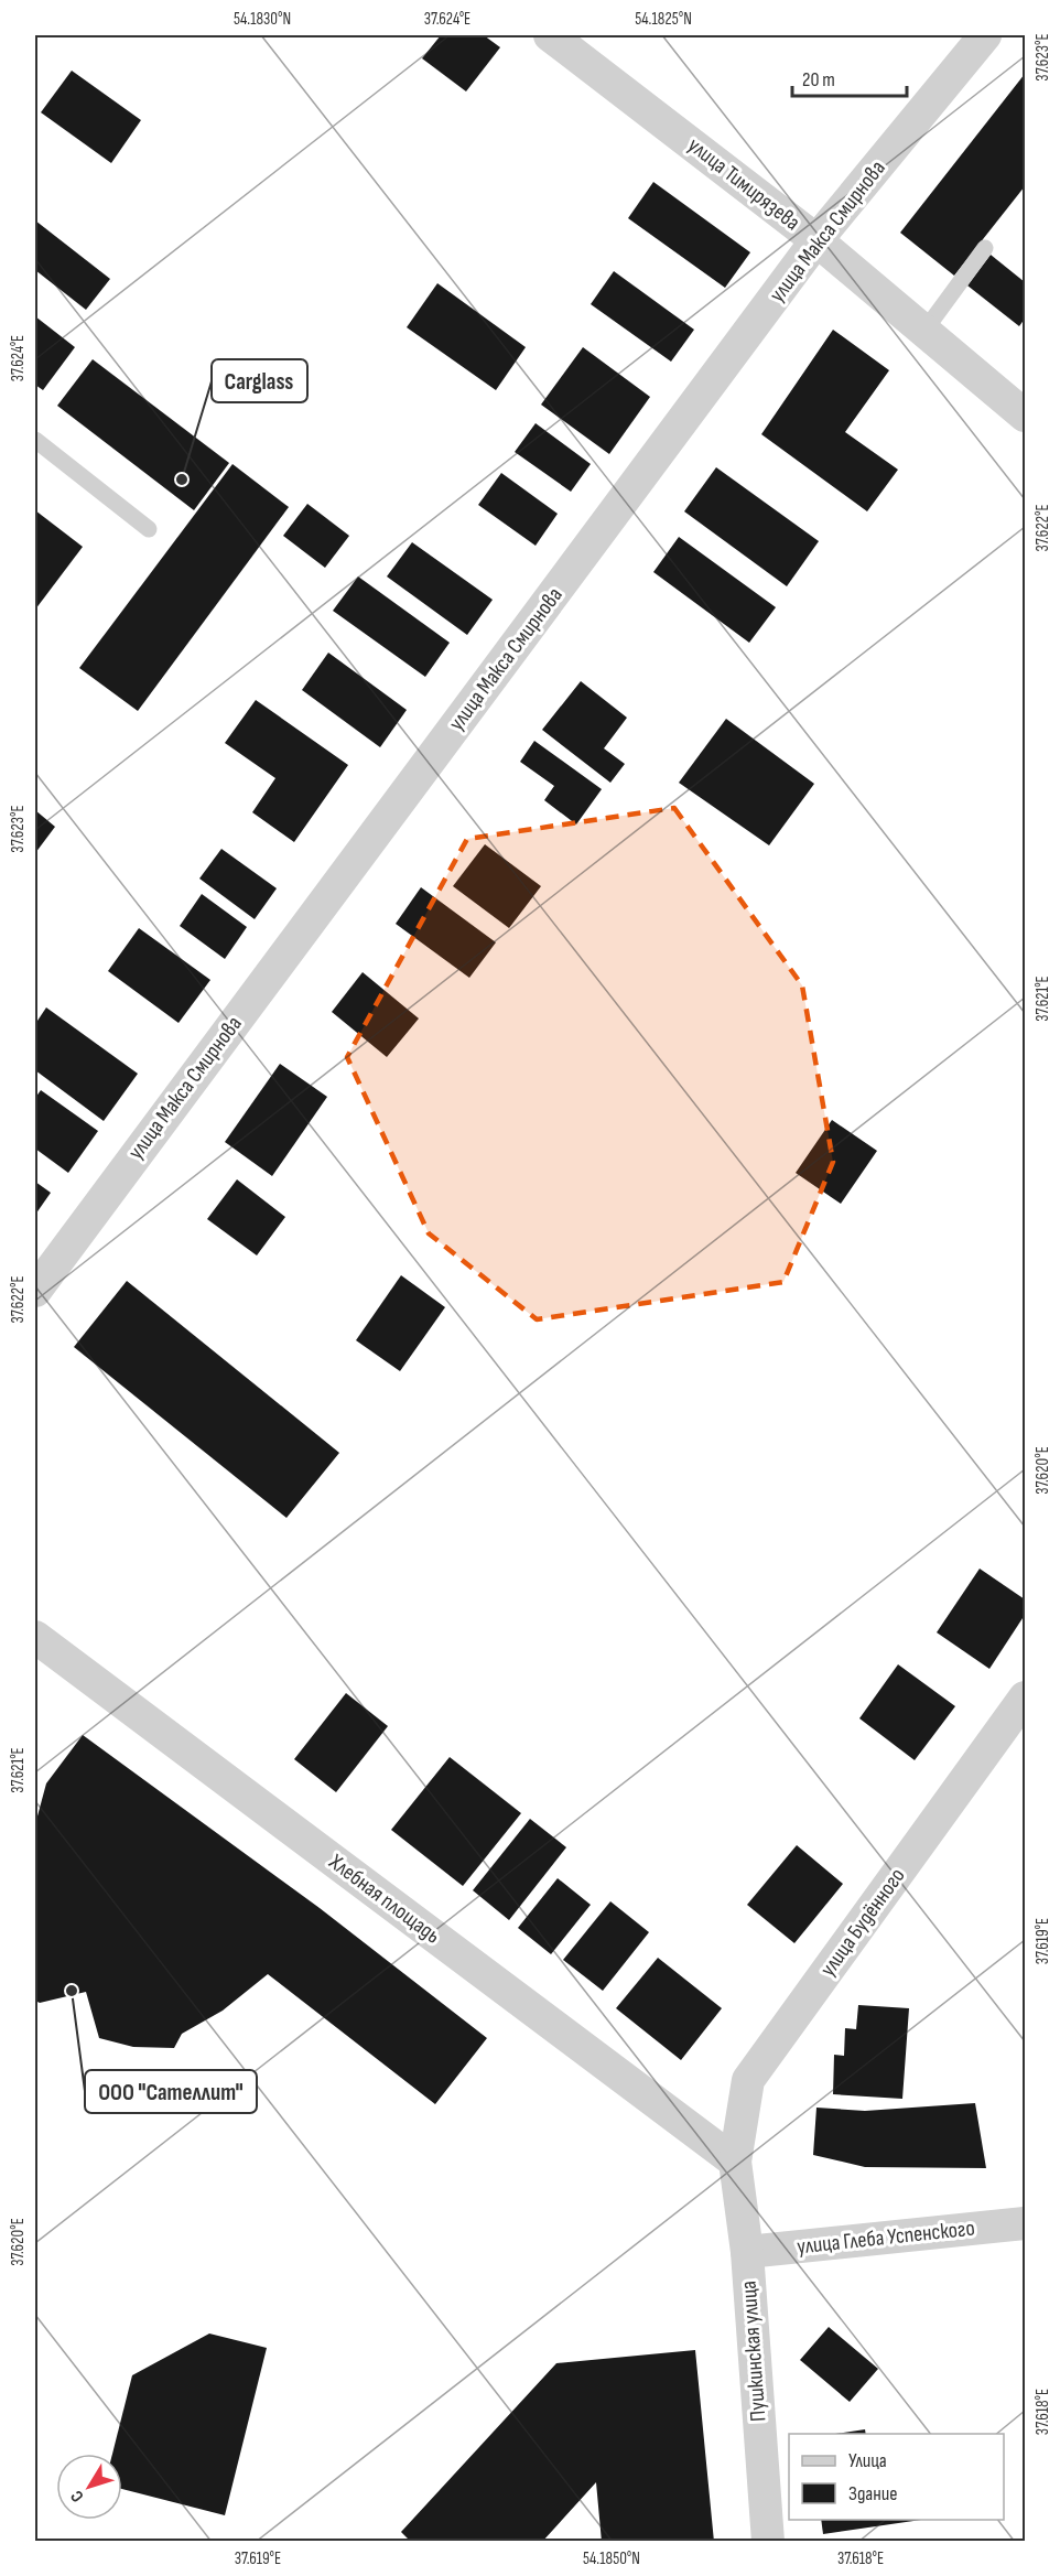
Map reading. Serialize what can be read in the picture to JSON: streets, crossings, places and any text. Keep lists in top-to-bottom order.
{
  "streets": {
    "street": [
      "улица Тимирязева",
      "улица Макса Смирнова",
      "Хлебная площадь",
      "улица Будённого",
      "улица Глеба Успенского",
      "Пушкинская улица"
    ]
  },
  "crossings": [
    ["улица Тимирязева", "улица Макса Смирнова"],
    ["Хлебная площадь", "улица Будённого"],
    ["Хлебная площадь", "Пушкинская улица"],
    ["улица Будённого", "Пушкинская улица"],
    ["улица Глеба Успенского", "Пушкинская улица"]
  ],
  "places": ["Carglass", "ООО \"Сателлит\""],
  "legend": ["Улица", "Здание"],
  "scale_bar": "20 m",
  "north": "bottom left",
  "coordinates": [
    "54.1830°N",
    "37.624°E",
    "54.1825°N",
    "37.623°E",
    "37.622°E",
    "37.621°E",
    "37.620°E",
    "37.619°E",
    "37.618°E",
    "54.1850°N"
  ]
}
